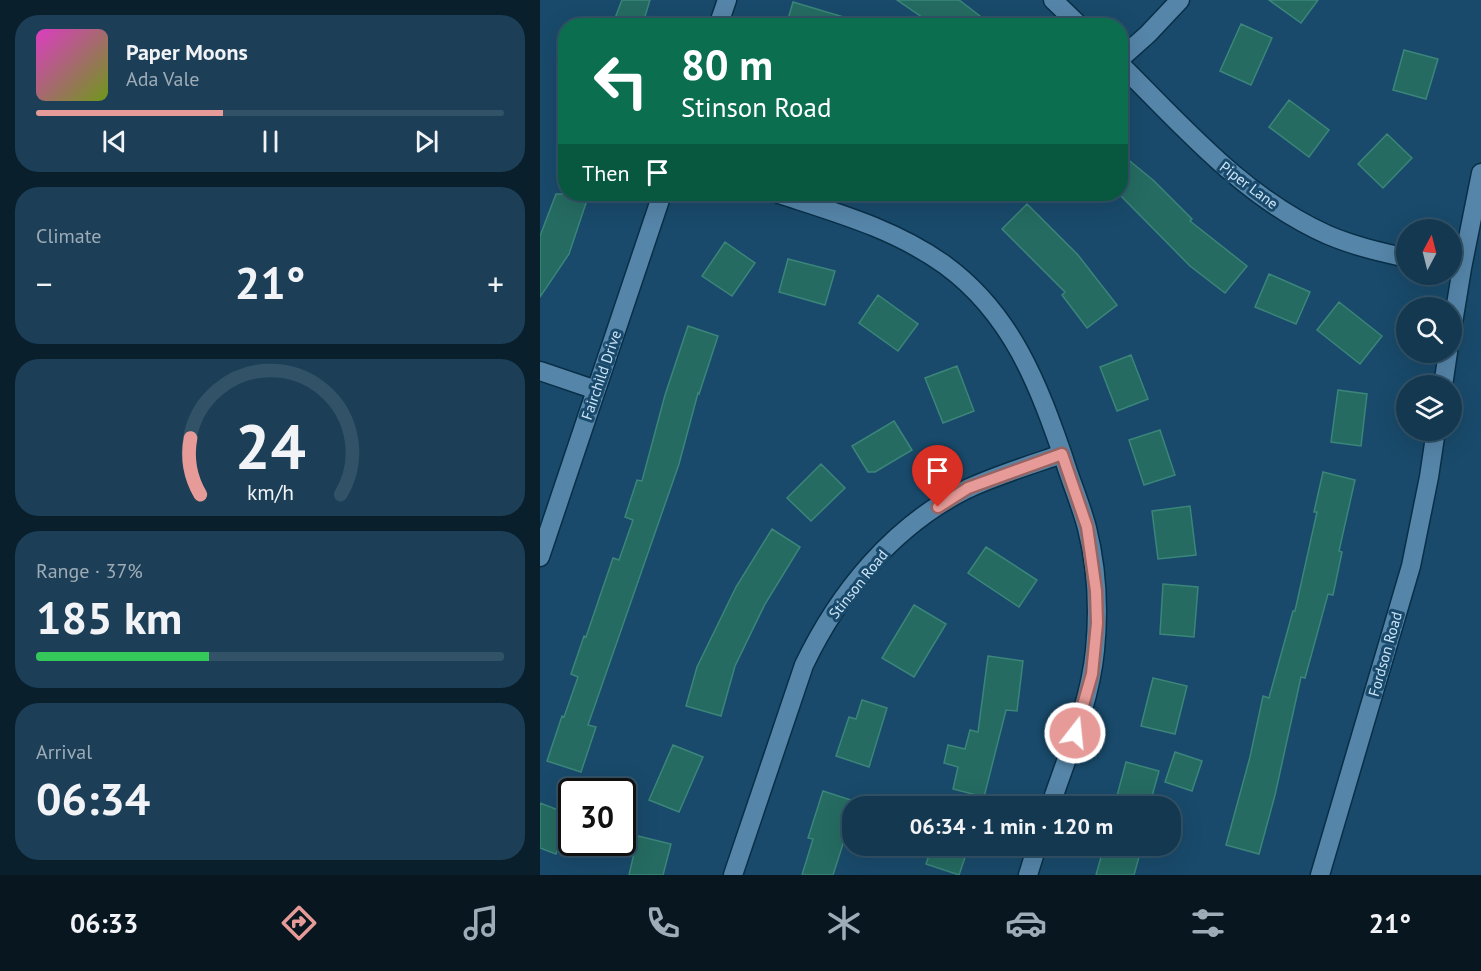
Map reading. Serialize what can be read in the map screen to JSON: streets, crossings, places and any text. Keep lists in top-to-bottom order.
{
  "streets": {
    "street": [
      "Piper Lane",
      "Fairchild Drive",
      "Stinson Road",
      "Fordson Road"
    ]
  },
  "north": "top",
  "page": {
    "turn": ["80 m", "Stinson Road"],
    "song": ["Paper Moons", "Ada Vale"],
    "then": "Then",
    "tile": [
      "Climate",
      ["Range · 37%", "185 km"],
      ["Arrival", "06:34"]
    ],
    "heat": ["−", "21°", "+"],
    "limit": "30",
    "trip": "06:34 · 1 min · 120 m",
    "tabs": ["06:33", "21°"],
    "gauge": ["24", "km/h"]
  }
}
